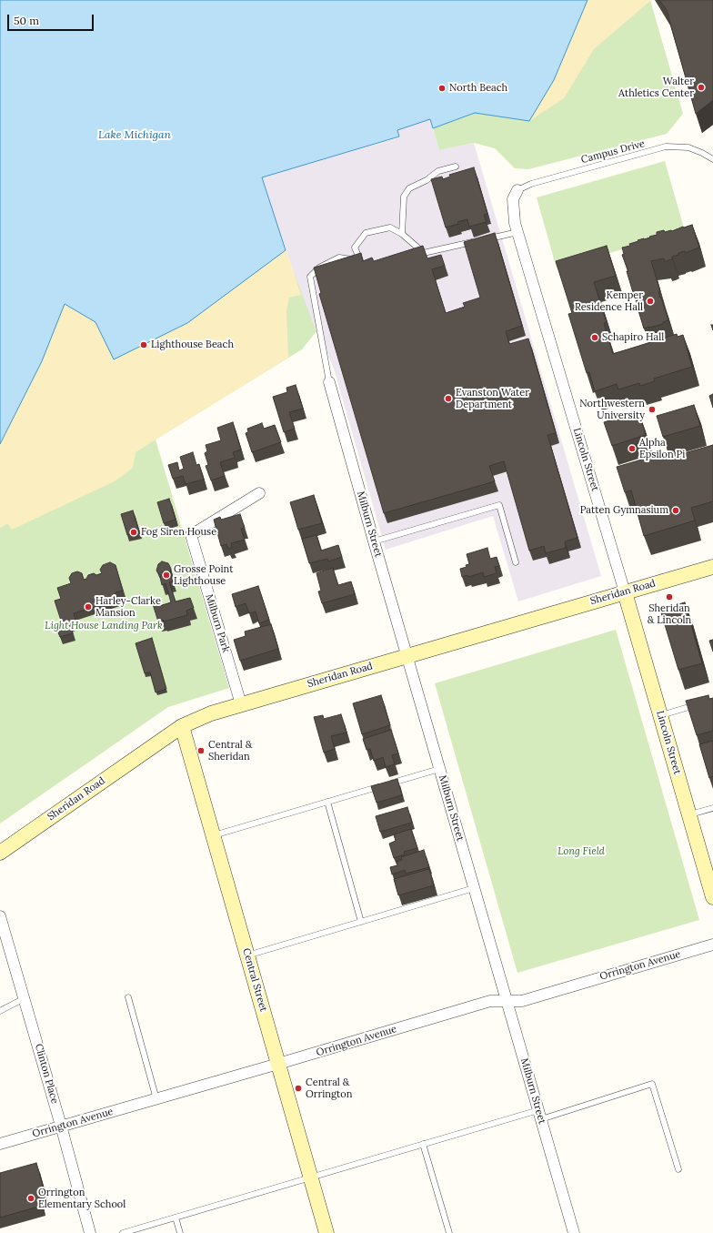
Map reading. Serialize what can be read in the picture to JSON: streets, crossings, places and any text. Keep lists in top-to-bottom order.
{
  "streets": {
    "main road": ["Lincoln Street", "Sheridan Road", "Central Street"],
    "street": [
      "Milburn Street",
      "Milburn Park",
      "Orrington Avenue",
      "Clinton Place"
    ],
    "lane": ["Campus Drive"]
  },
  "crossings": [
    ["Campus Drive", "Lincoln Street"],
    ["Lincoln Street", "Sheridan Road"],
    ["Milburn Street", "Sheridan Road"],
    ["Milburn Street", "Orrington Avenue"],
    ["Sheridan Road", "Milburn Park"],
    ["Sheridan Road", "Central Street"],
    ["Orrington Avenue", "Central Street"],
    ["Orrington Avenue", "Clinton Place"]
  ],
  "water": ["Lake Michigan"],
  "parks": ["Light House Landing Park", "Long Field"],
  "places": [
    "Walter Athletics Center",
    "North Beach",
    "Kemper Residence Hall",
    "Schapiro Hall",
    "Lighthouse Beach",
    "Evanston Water Department",
    "Northwestern University",
    "Alpha Epsilon Pi",
    "Patten Gymnasium",
    "Fog Siren House",
    "Grosse Point Lighthouse",
    "Sheridan & Lincoln",
    "Harley-Clarke Mansion",
    "Central & Sheridan",
    "Central & Orrington",
    "Orrington Elementary School"
  ],
  "scale_bar": "50 m"
}
